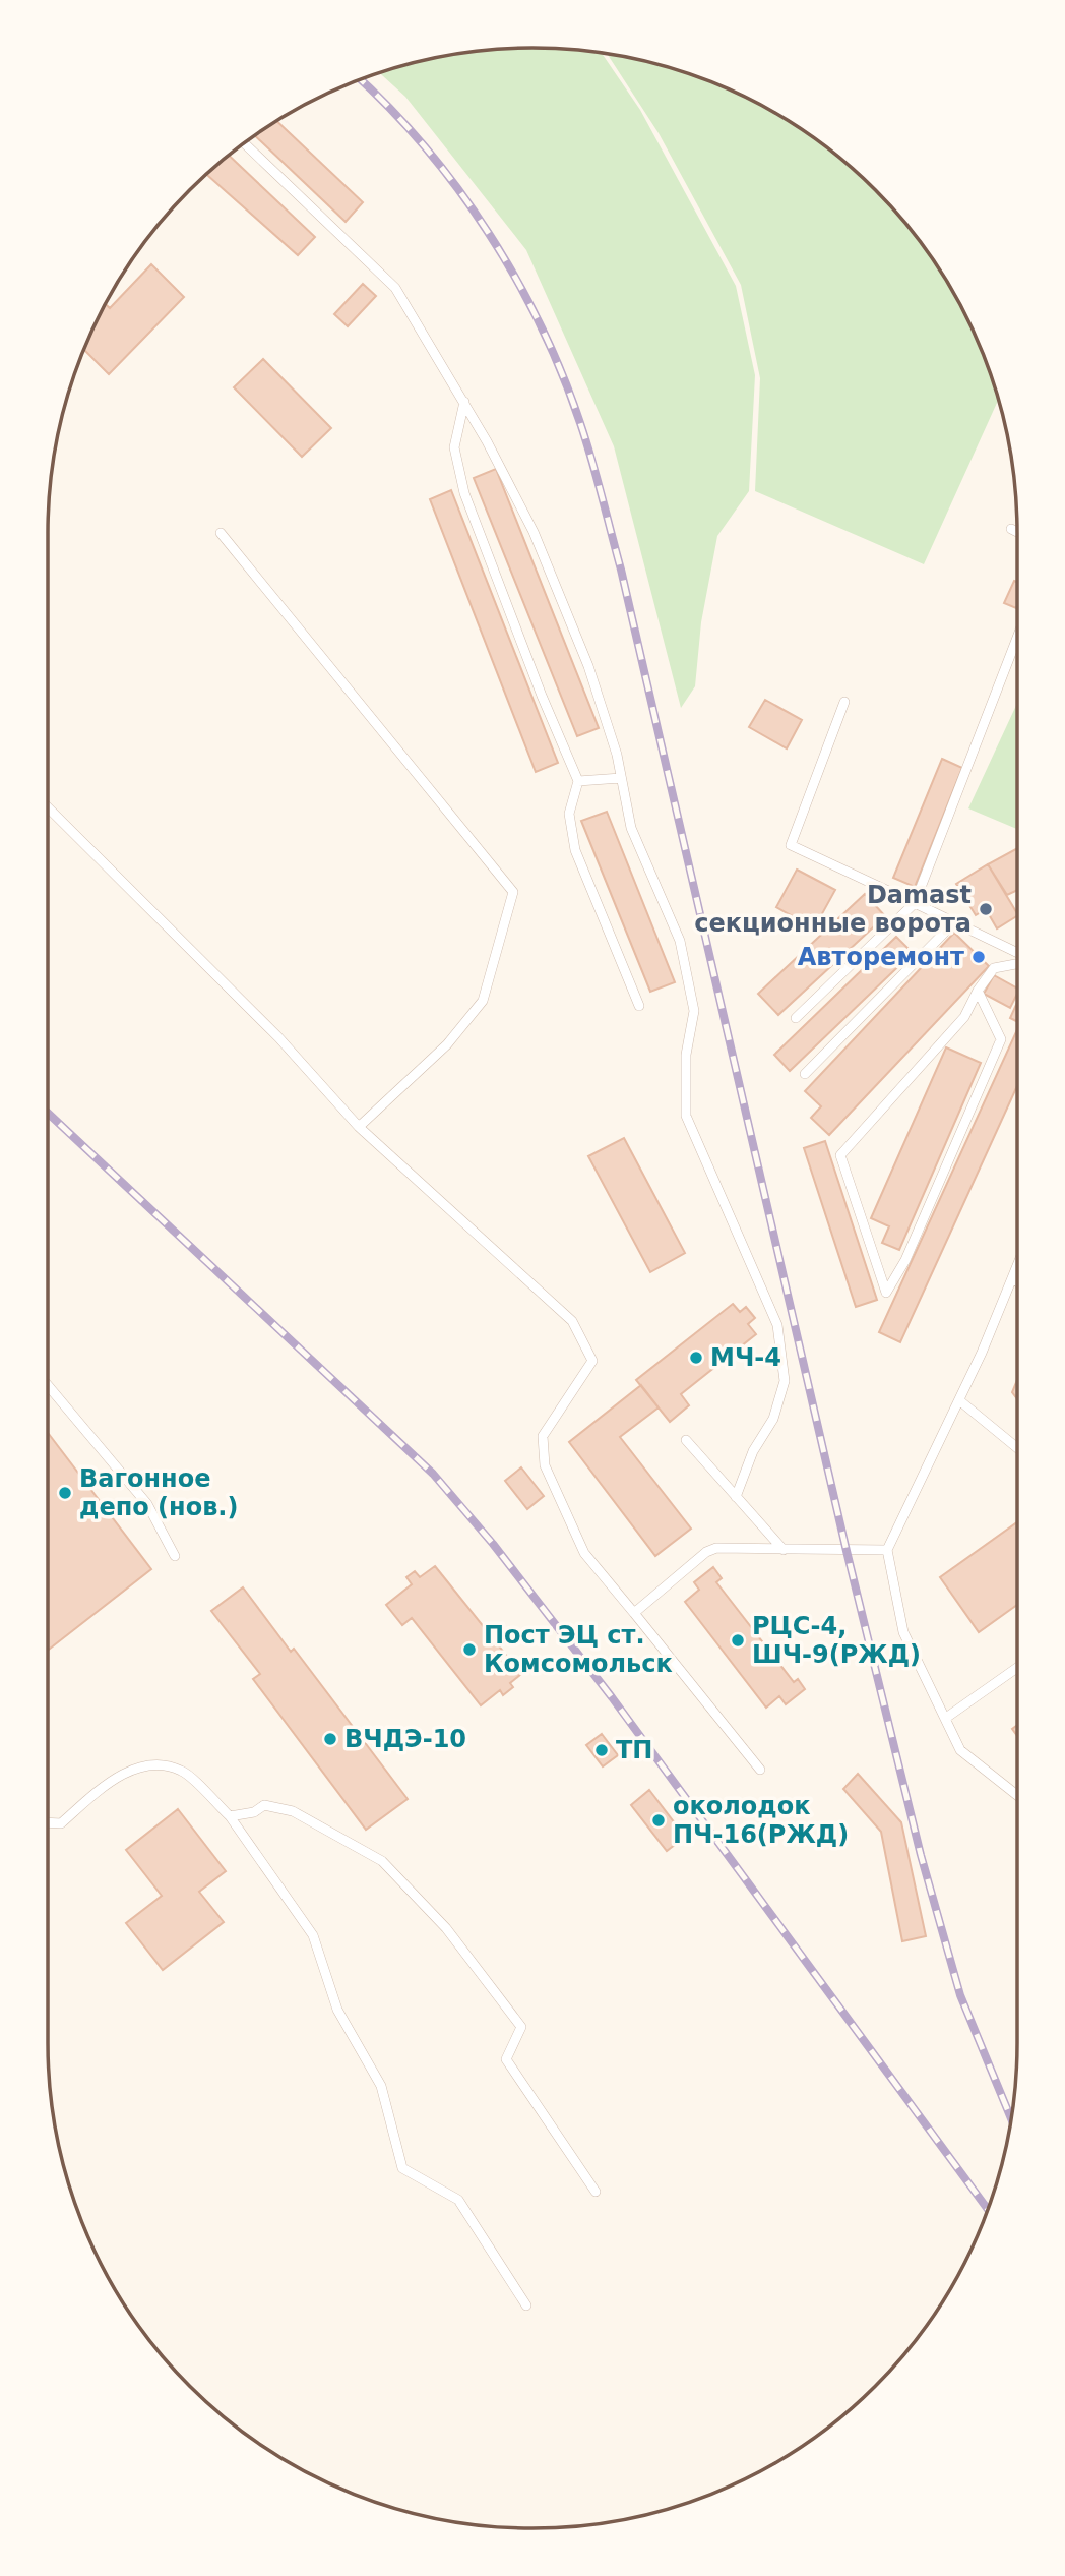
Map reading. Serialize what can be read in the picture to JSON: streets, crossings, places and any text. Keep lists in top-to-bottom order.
{
  "places": [
    "Damast секционные ворота",
    "Авторемонт",
    "МЧ-4",
    "Вагонное депо (нов.)",
    "РЦС-4, ШЧ-9(РЖД)",
    "Пост ЭЦ ст. Комсомольск",
    "ВЧДЭ-10",
    "ТП",
    "околодок ПЧ-16(РЖД)"
  ]
}
